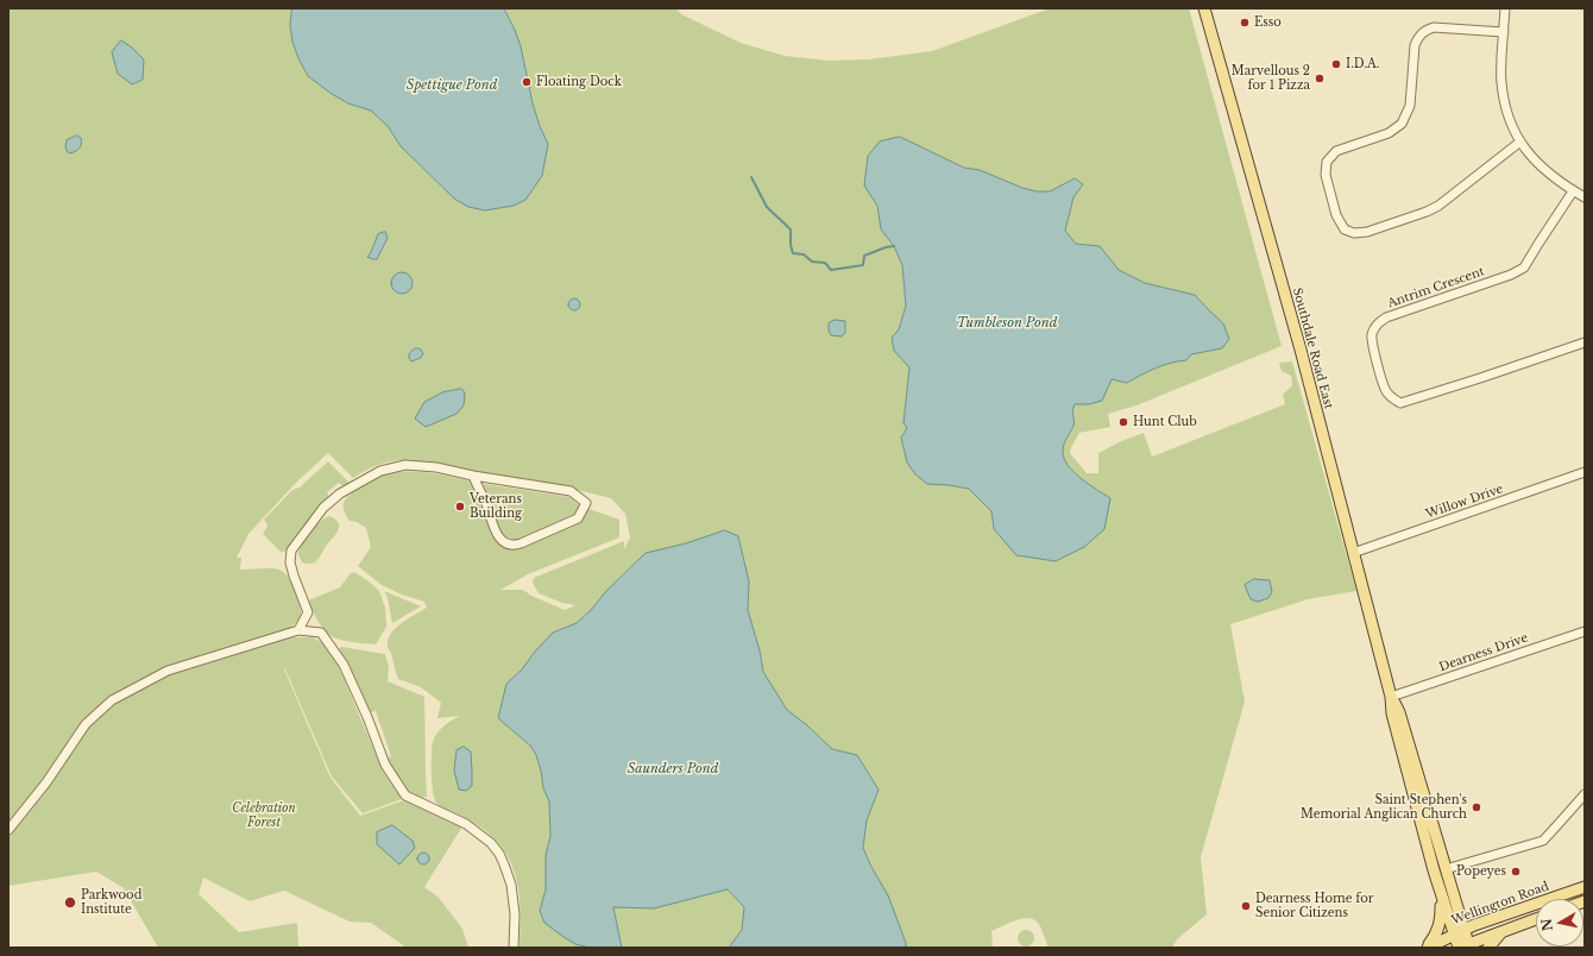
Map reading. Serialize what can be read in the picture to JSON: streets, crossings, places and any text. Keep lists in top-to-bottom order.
{
  "streets": {
    "main road": ["Southdale Road East", "Wellington Road"],
    "street": ["Antrim Crescent", "Willow Drive", "Dearness Drive"]
  },
  "crossings": [
    ["Southdale Road East", "Willow Drive"],
    ["Southdale Road East", "Dearness Drive"],
    ["Southdale Road East", "Wellington Road"]
  ],
  "water": ["Spettigue Pond", "Tumbleson Pond", "Saunders Pond"],
  "parks": ["Celebration Forest"],
  "places": [
    "Esso",
    "I.D.A.",
    "Marvellous 2 for 1 Pizza",
    "Floating Dock",
    "Hunt Club",
    "Veterans Building",
    "Saint Stephen's Memorial Anglican Church",
    "Popeyes",
    "Parkwood Institute",
    "Dearness Home for Senior Citizens"
  ],
  "north": "left"
}
